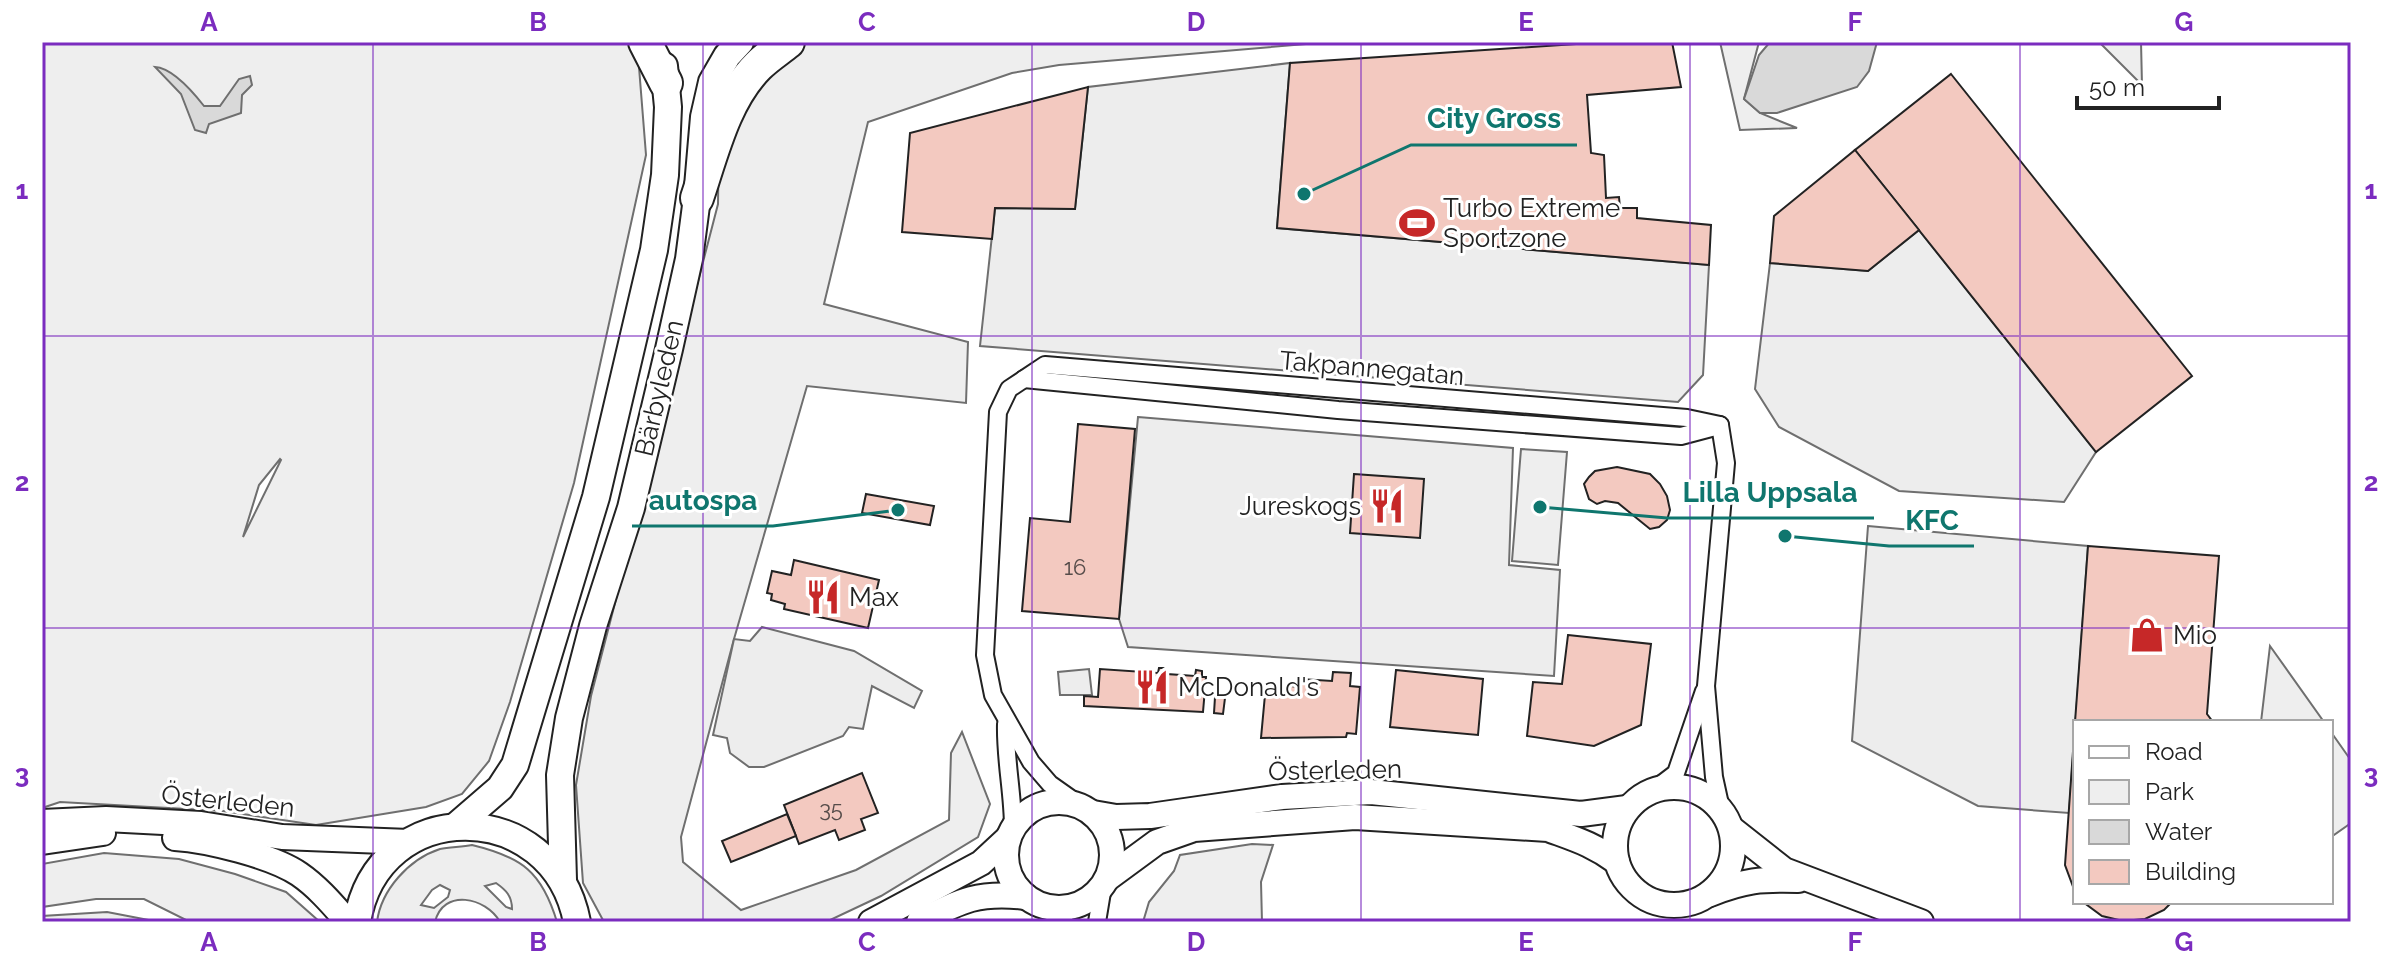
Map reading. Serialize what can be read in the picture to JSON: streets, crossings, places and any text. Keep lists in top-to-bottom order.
{
  "streets": {
    "main road": ["Bärbyleden", "Österleden"],
    "street": ["Takpannegatan"]
  },
  "crossings": [
    ["Takpannegatan", "Österleden"]
  ],
  "places": {
    "other": [
      "City Gross",
      "Lilla Uppsala",
      "autospa",
      "KFC"
    ],
    "sports": ["Turbo Extreme Sportzone"],
    "restaurant": ["Jureskogs", "Max", "McDonald's"],
    "shop": ["Mio"]
  },
  "house_numbers": ["16", "35"],
  "legend": [
    "Road",
    "Park",
    "Water",
    "Building"
  ],
  "scale_bar": "50 m",
  "grid": {
    "columns": [
      "A",
      "B",
      "C",
      "D",
      "E",
      "F",
      "G"
    ],
    "rows": ["1", "2", "3"]
  }
}
